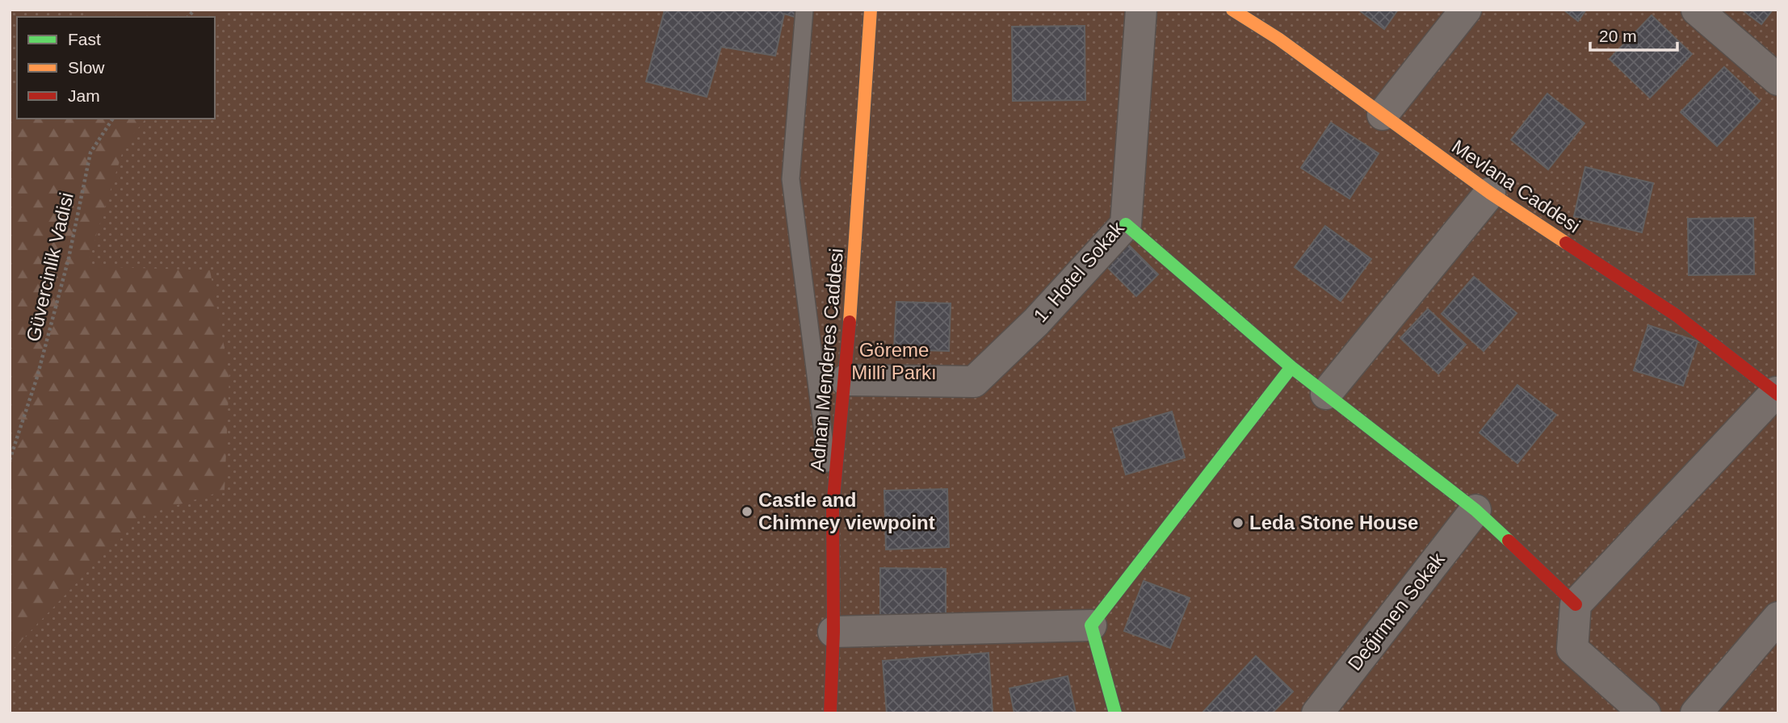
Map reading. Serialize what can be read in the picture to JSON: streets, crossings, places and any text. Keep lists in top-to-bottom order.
{
  "streets": {
    "street": [
      "Mevlana Caddesi",
      "1. Hotel Sokak",
      "Adnan Menderes Caddesi",
      "Değirmen Sokak"
    ],
    "path": ["Güvercinlik Vadisi"]
  },
  "crossings": [
    ["1. Hotel Sokak", "Adnan Menderes Caddesi"]
  ],
  "parks": ["Göreme Millî Parkı"],
  "places": ["Castle and Chimney viewpoint", "Leda Stone House"],
  "legend": ["Fast", "Slow", "Jam"],
  "scale_bar": "20 m"
}
